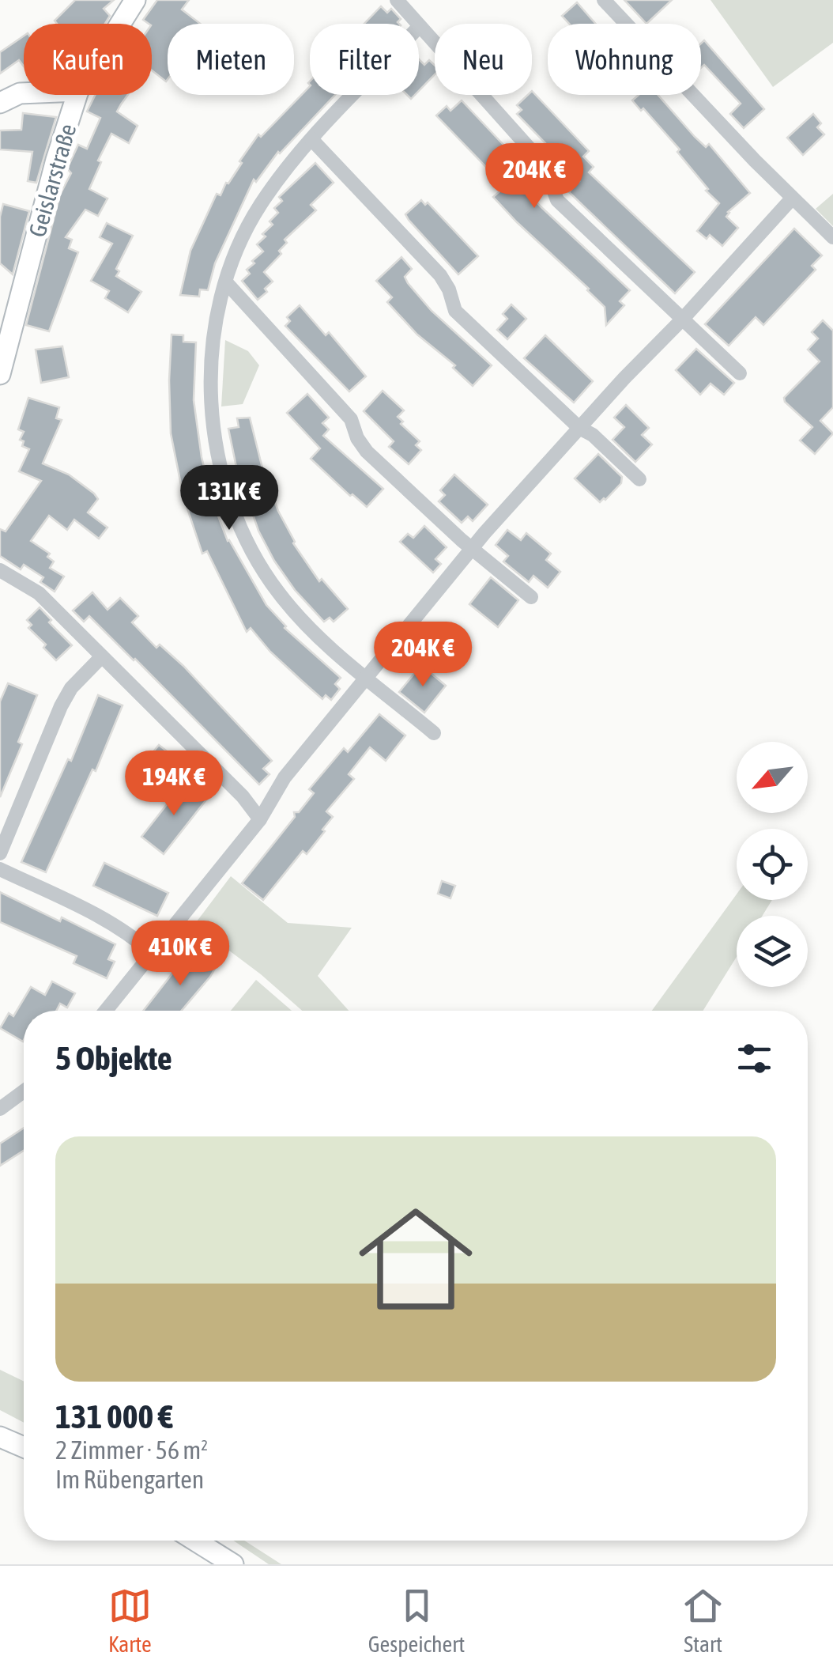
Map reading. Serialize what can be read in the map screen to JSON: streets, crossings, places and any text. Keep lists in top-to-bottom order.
{
  "streets": {
    "street": ["Geislarstraße"]
  },
  "north": "bottom left",
  "page": {
    "chip": [
      "Kaufen",
      "Mieten",
      "Filter",
      "Neu",
      "Wohnung"
    ],
    "price": [
      "204K €",
      "131K €",
      "204K €",
      "194K €",
      "410K €"
    ],
    "heading": "5 Objekte",
    "list": [
      {
        "name": "131 000 €",
        "note": "2 Zimmer · 56 m² · Im Rübengarten"
      }
    ],
    "tabs": ["Karte", "Gespeichert", "Start"]
  }
}
